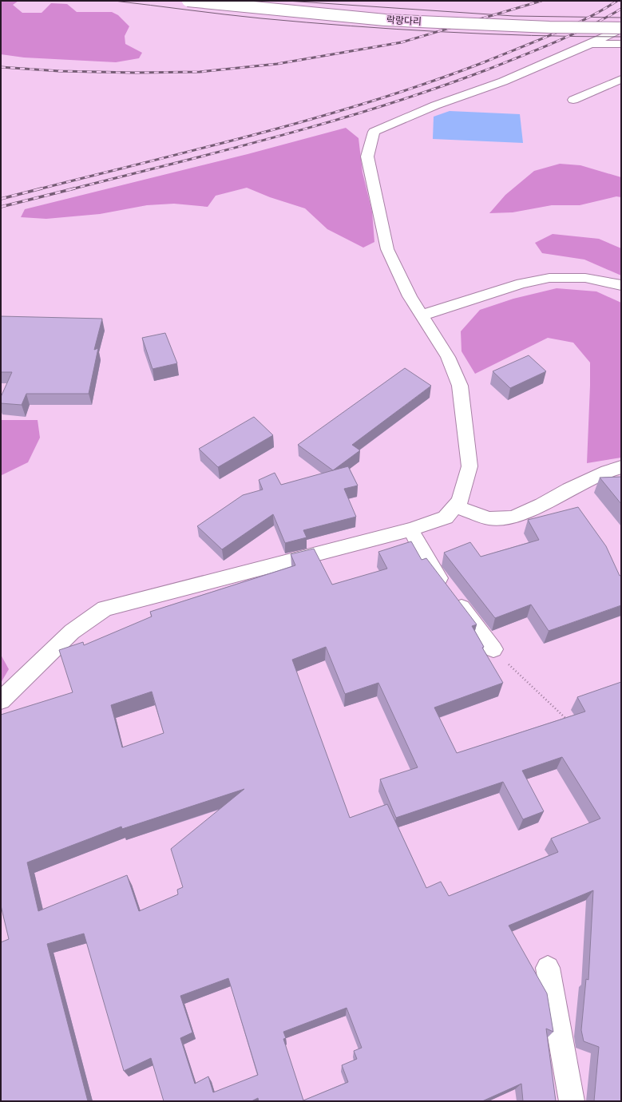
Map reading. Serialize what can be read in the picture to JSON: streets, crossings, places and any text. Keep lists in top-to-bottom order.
{
  "streets": {
    "street": ["락랑다리"]
  }
}
